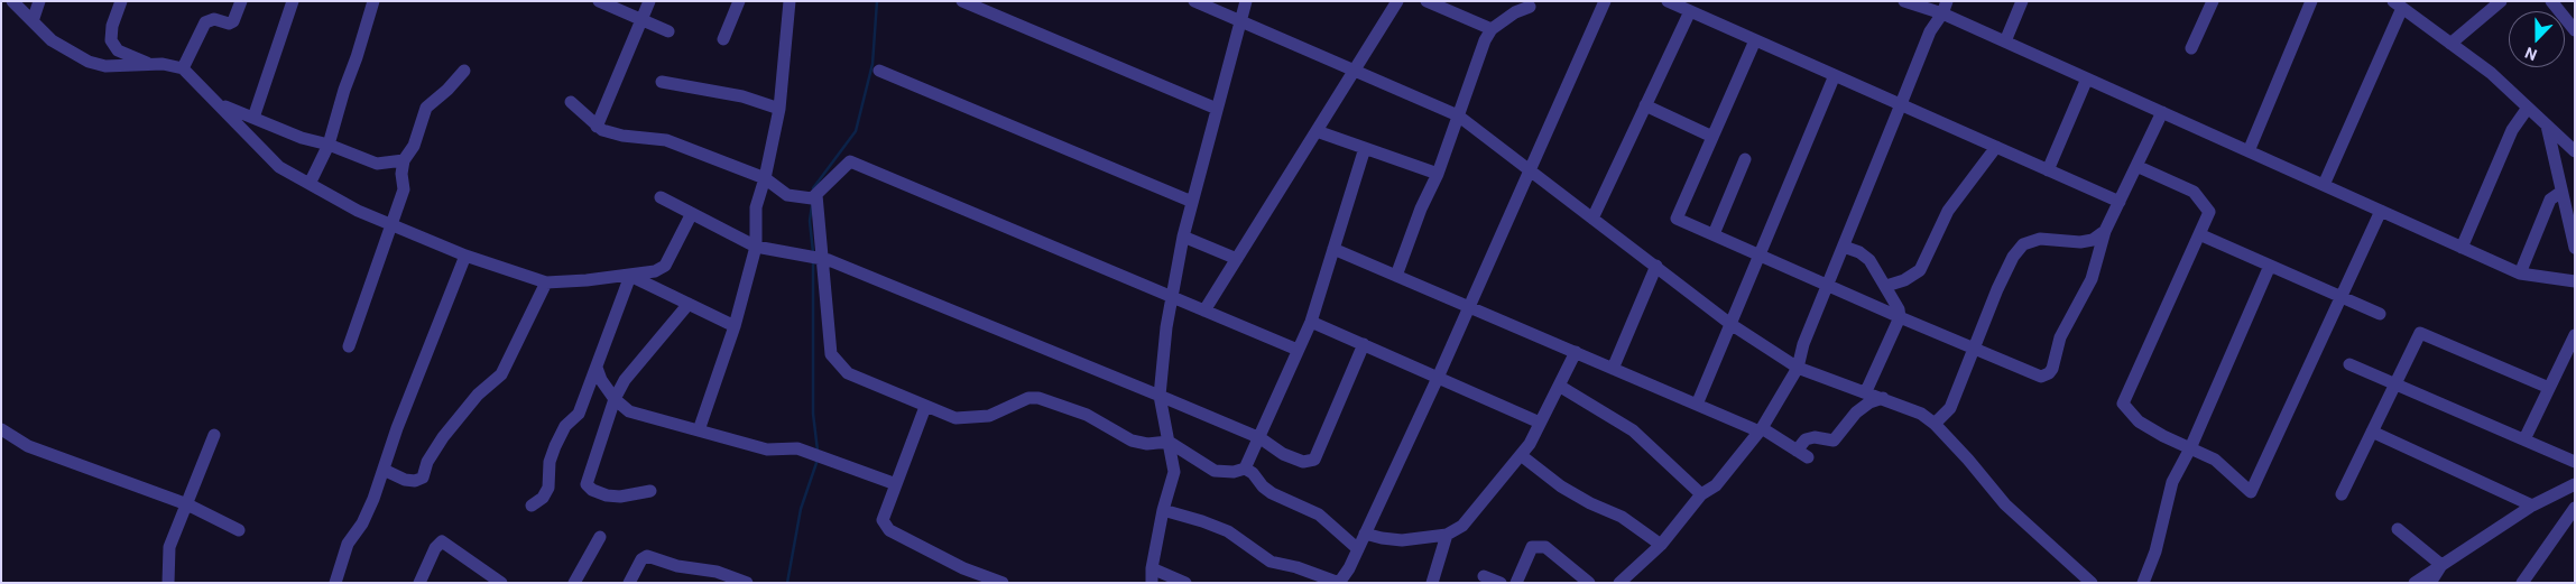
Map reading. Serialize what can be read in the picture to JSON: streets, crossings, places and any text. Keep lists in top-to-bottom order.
{
  "north": "bottom"
}
